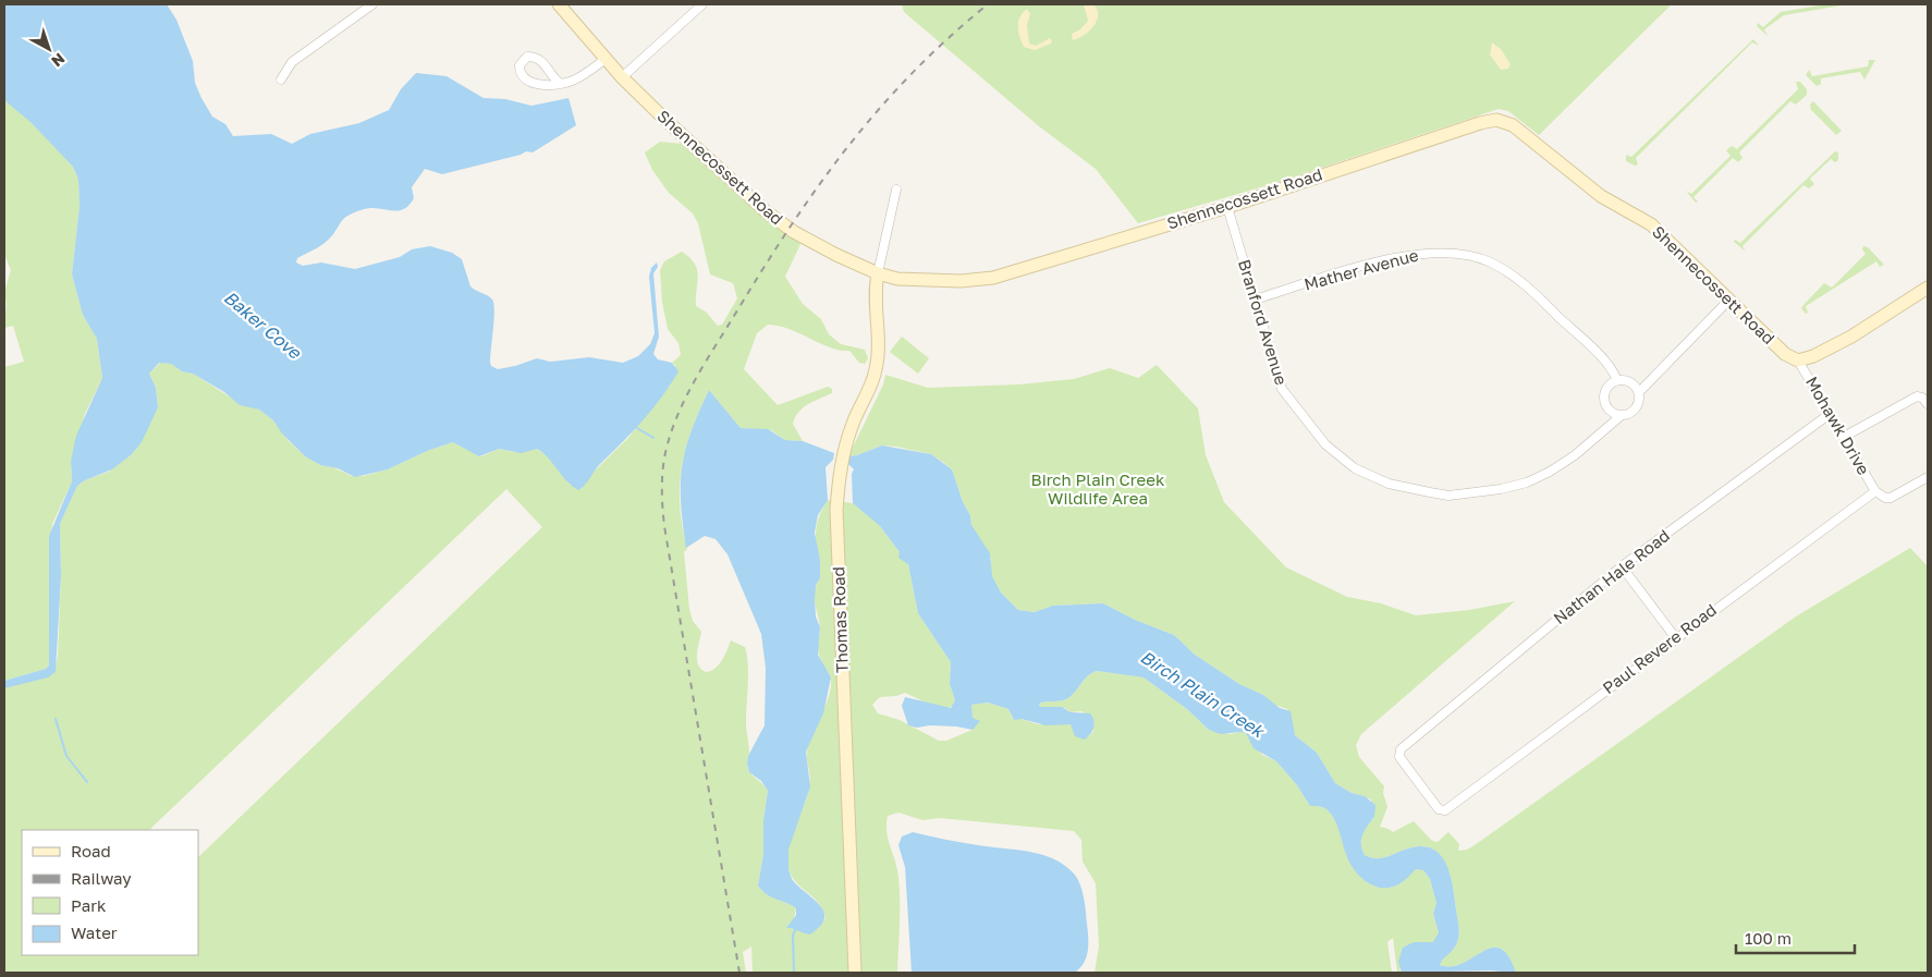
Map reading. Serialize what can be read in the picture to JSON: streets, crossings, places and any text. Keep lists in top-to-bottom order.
{
  "streets": {
    "street": [
      "Shennecossett Road",
      "Mather Avenue",
      "Branford Avenue",
      "Mohawk Drive",
      "Nathan Hale Road",
      "Thomas Road",
      "Paul Revere Road"
    ]
  },
  "crossings": [
    ["Shennecossett Road", "Branford Avenue"],
    ["Shennecossett Road", "Mohawk Drive"],
    ["Shennecossett Road", "Thomas Road"],
    ["Mather Avenue", "Branford Avenue"],
    ["Mohawk Drive", "Nathan Hale Road"],
    ["Mohawk Drive", "Paul Revere Road"],
    ["Nathan Hale Road", "Paul Revere Road"]
  ],
  "water": ["Baker Cove", "Birch Plain Creek"],
  "parks": ["Birch Plain Creek Wildlife Area"],
  "legend": [
    "Road",
    "Railway",
    "Park",
    "Water"
  ],
  "scale_bar": "100 m",
  "north": "bottom right"
}
